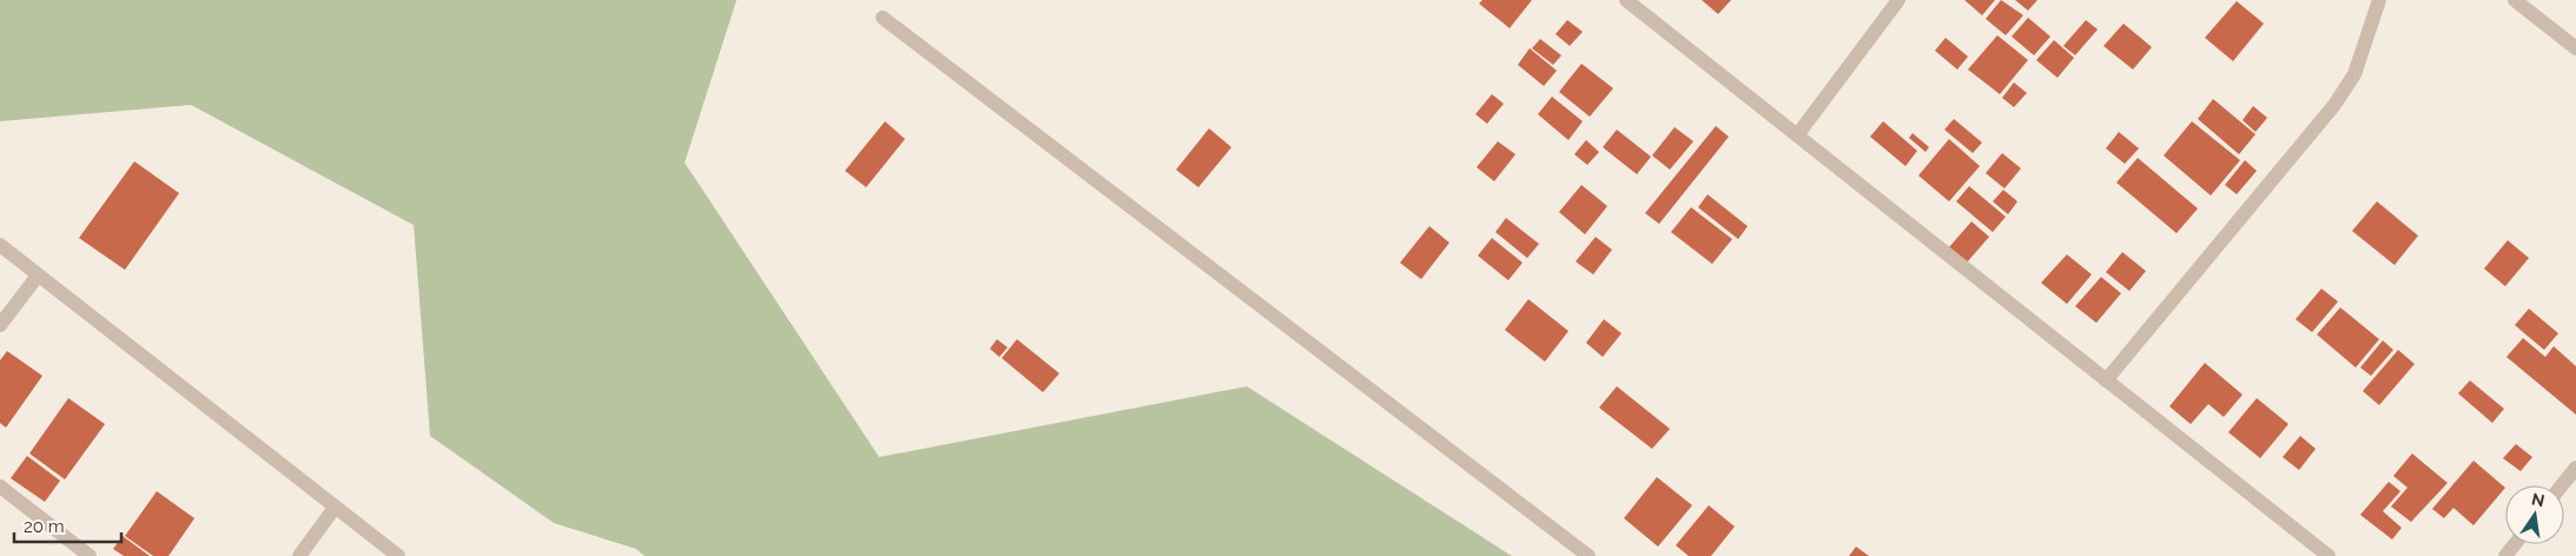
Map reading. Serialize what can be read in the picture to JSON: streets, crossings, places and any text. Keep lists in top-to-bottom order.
{
  "scale_bar": "20 m",
  "north": "top"
}
